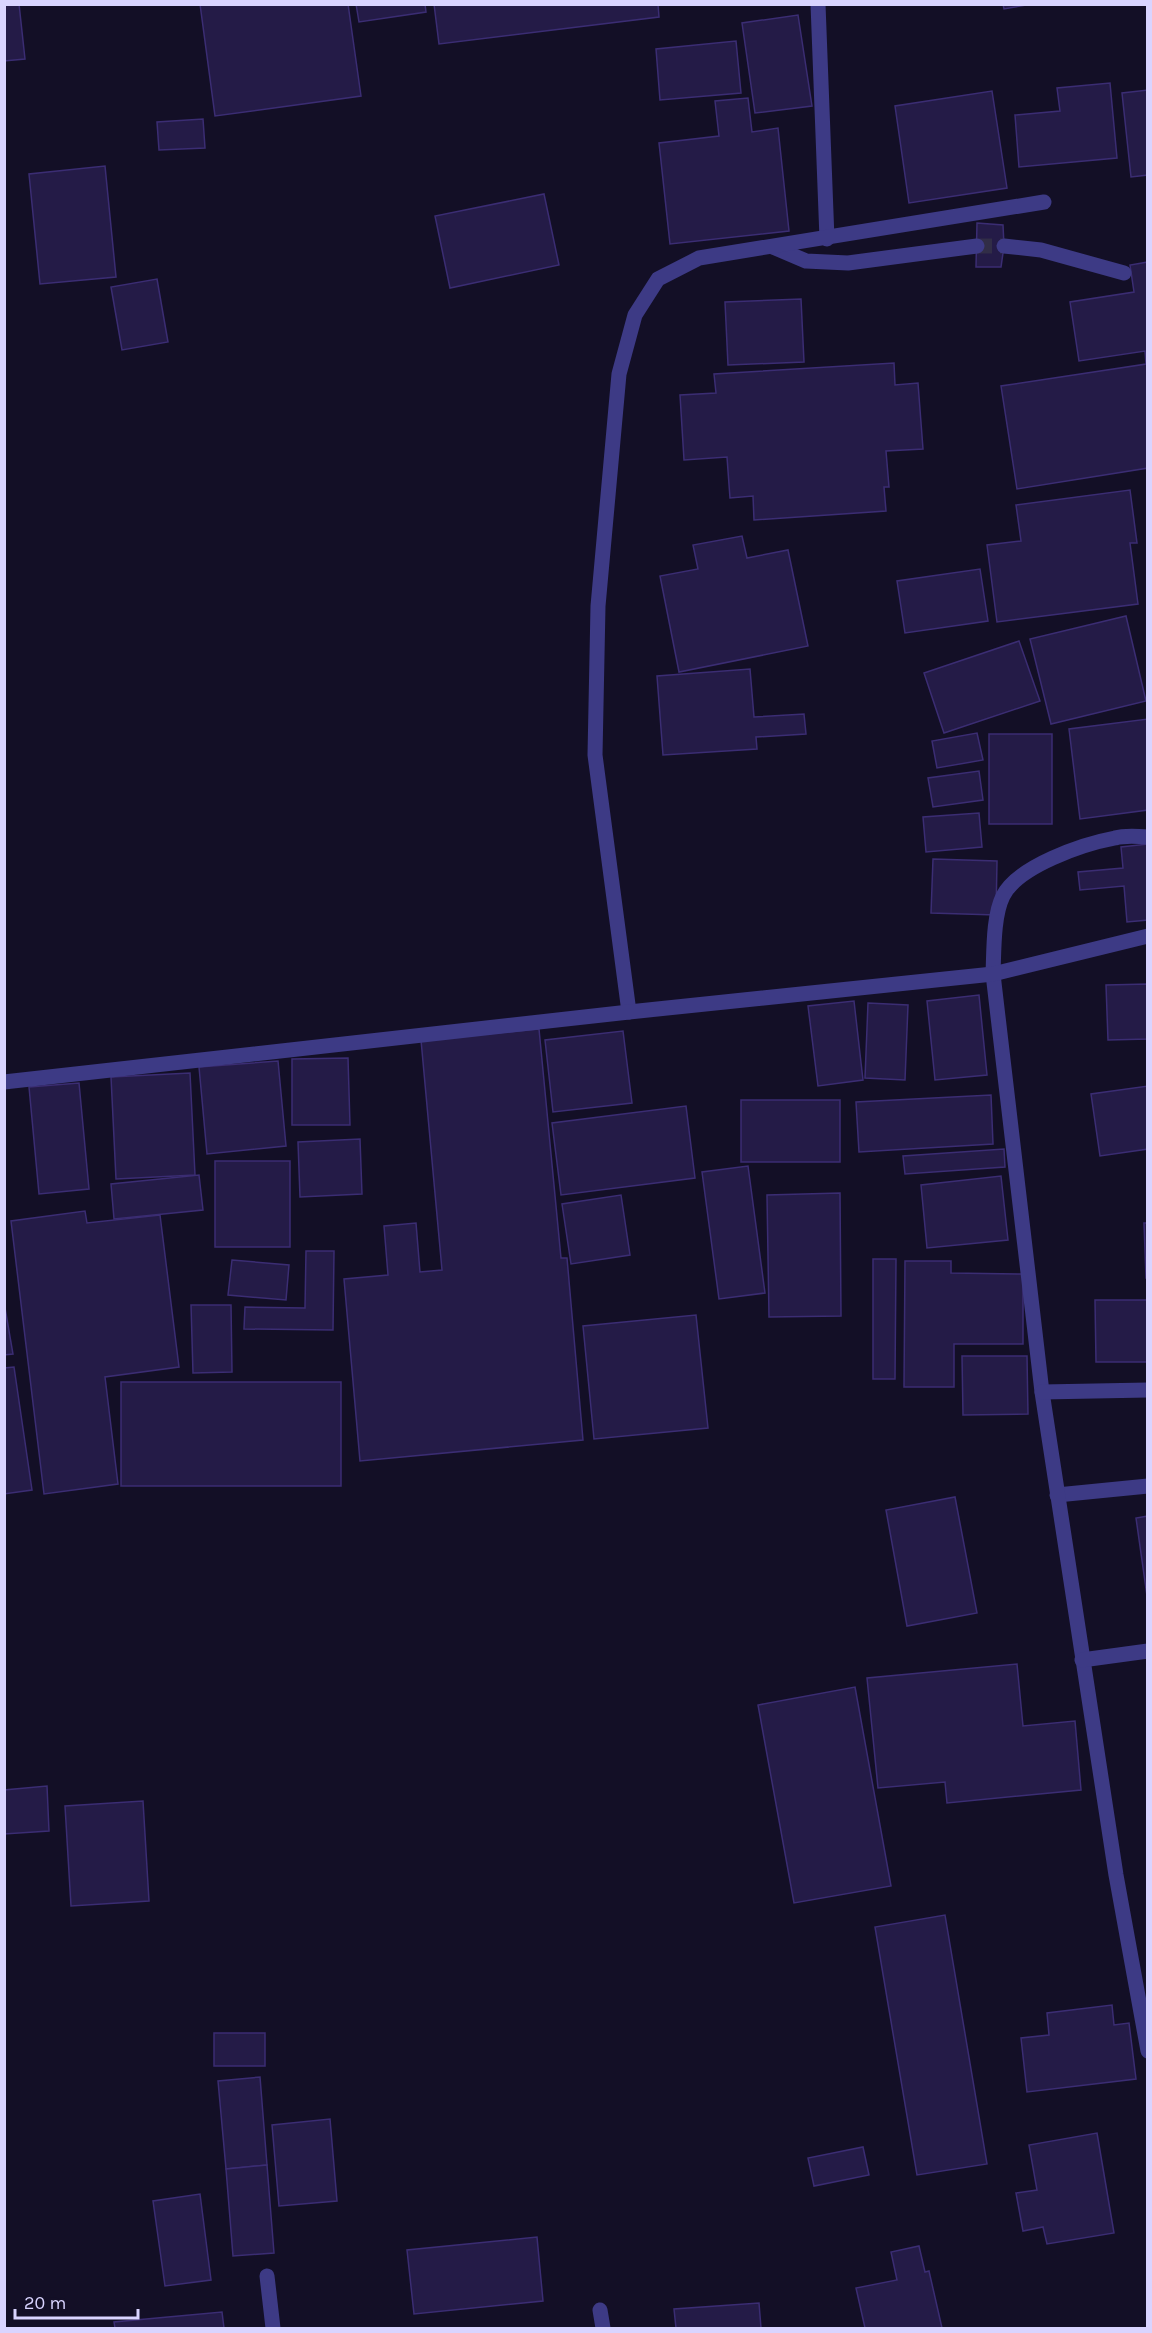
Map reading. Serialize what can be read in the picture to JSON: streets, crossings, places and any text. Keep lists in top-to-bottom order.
{
  "scale_bar": "20 m"
}
